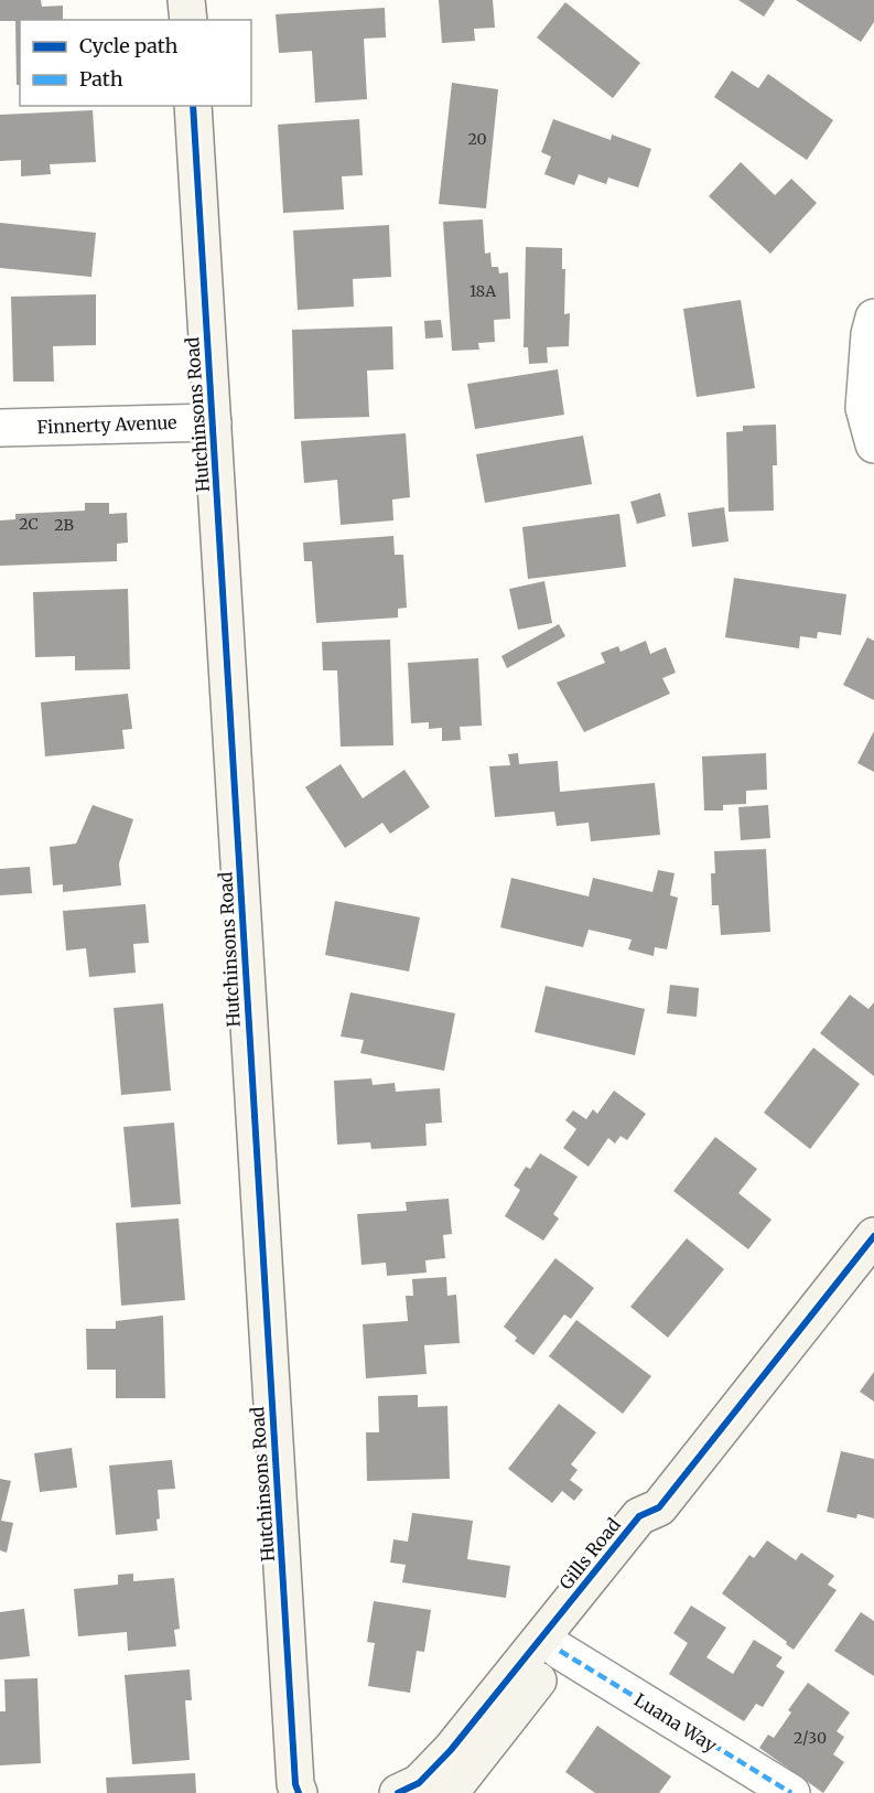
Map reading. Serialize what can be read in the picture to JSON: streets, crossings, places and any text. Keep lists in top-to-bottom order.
{
  "streets": {
    "street": [
      "Hutchinsons Road",
      "Finnerty Avenue",
      "Gills Road",
      "Luana Way"
    ]
  },
  "crossings": [
    ["Hutchinsons Road", "Finnerty Avenue"],
    ["Gills Road", "Luana Way"]
  ],
  "house_numbers": [
    "20",
    "18A",
    "2C",
    "2B",
    "2/30"
  ],
  "legend": ["Cycle path", "Path"]
}
